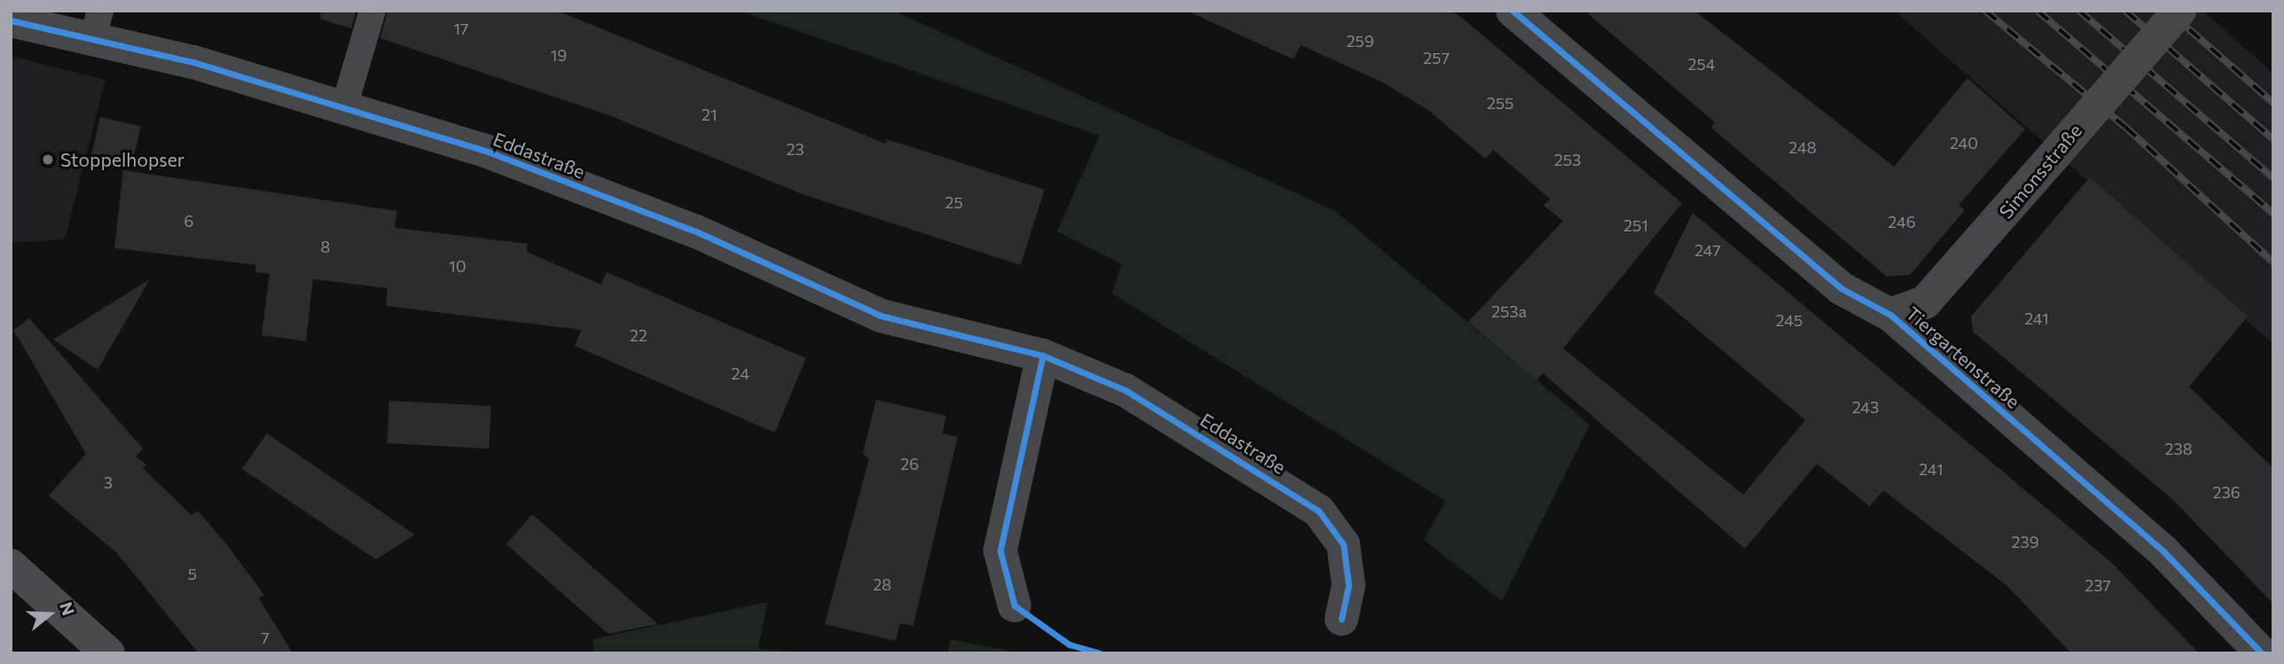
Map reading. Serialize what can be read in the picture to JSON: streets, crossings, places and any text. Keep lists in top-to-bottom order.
{
  "streets": {
    "street": ["Eddastraße", "Simonsstraße", "Tiergartenstraße"]
  },
  "crossings": [
    ["Simonsstraße", "Tiergartenstraße"]
  ],
  "places": ["Stoppelhopser"],
  "house_numbers": [
    "17",
    "259",
    "19",
    "257",
    "254",
    "255",
    "21",
    "240",
    "248",
    "23",
    "253",
    "25",
    "6",
    "246",
    "251",
    "8",
    "247",
    "10",
    "253a",
    "241",
    "245",
    "22",
    "24",
    "243",
    "238",
    "26",
    "241",
    "3",
    "236",
    "239",
    "5",
    "28",
    "237",
    "7"
  ],
  "north": "right"
}
